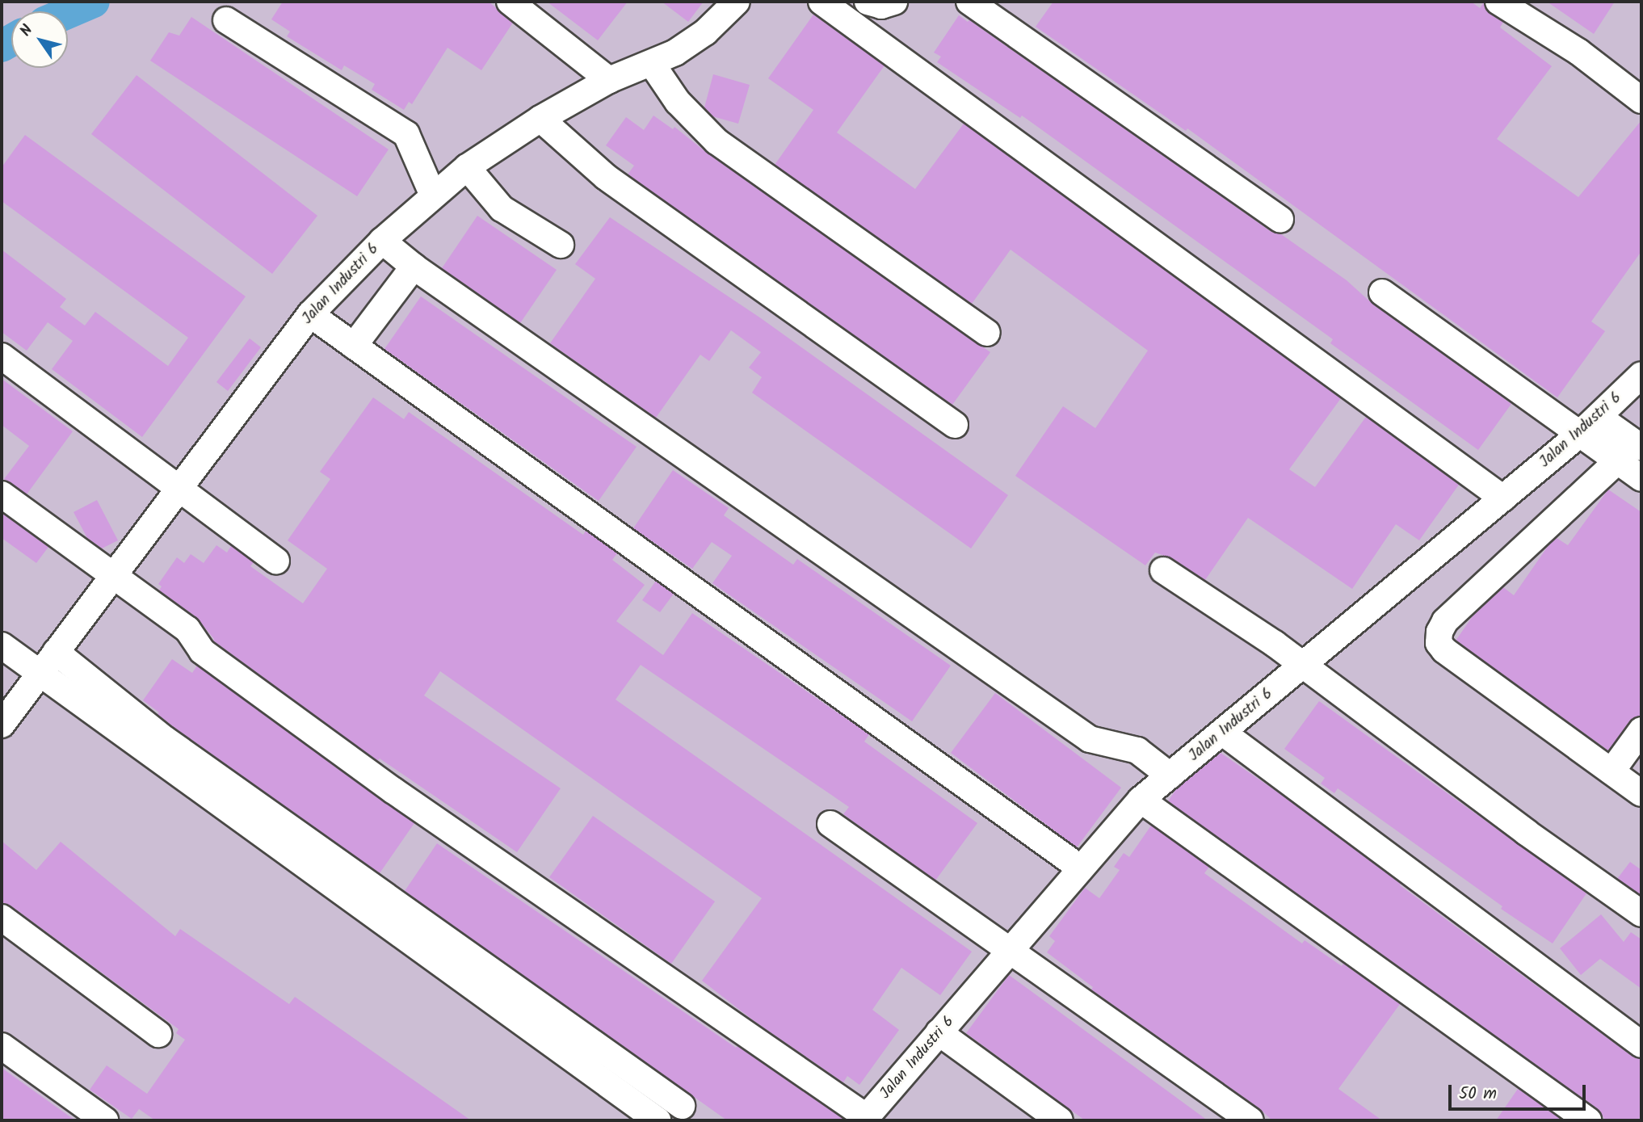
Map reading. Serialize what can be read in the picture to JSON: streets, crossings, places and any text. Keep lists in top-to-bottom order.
{
  "streets": {
    "street": ["Jalan Industri 6"]
  },
  "scale_bar": "50 m",
  "north": "top left"
}
